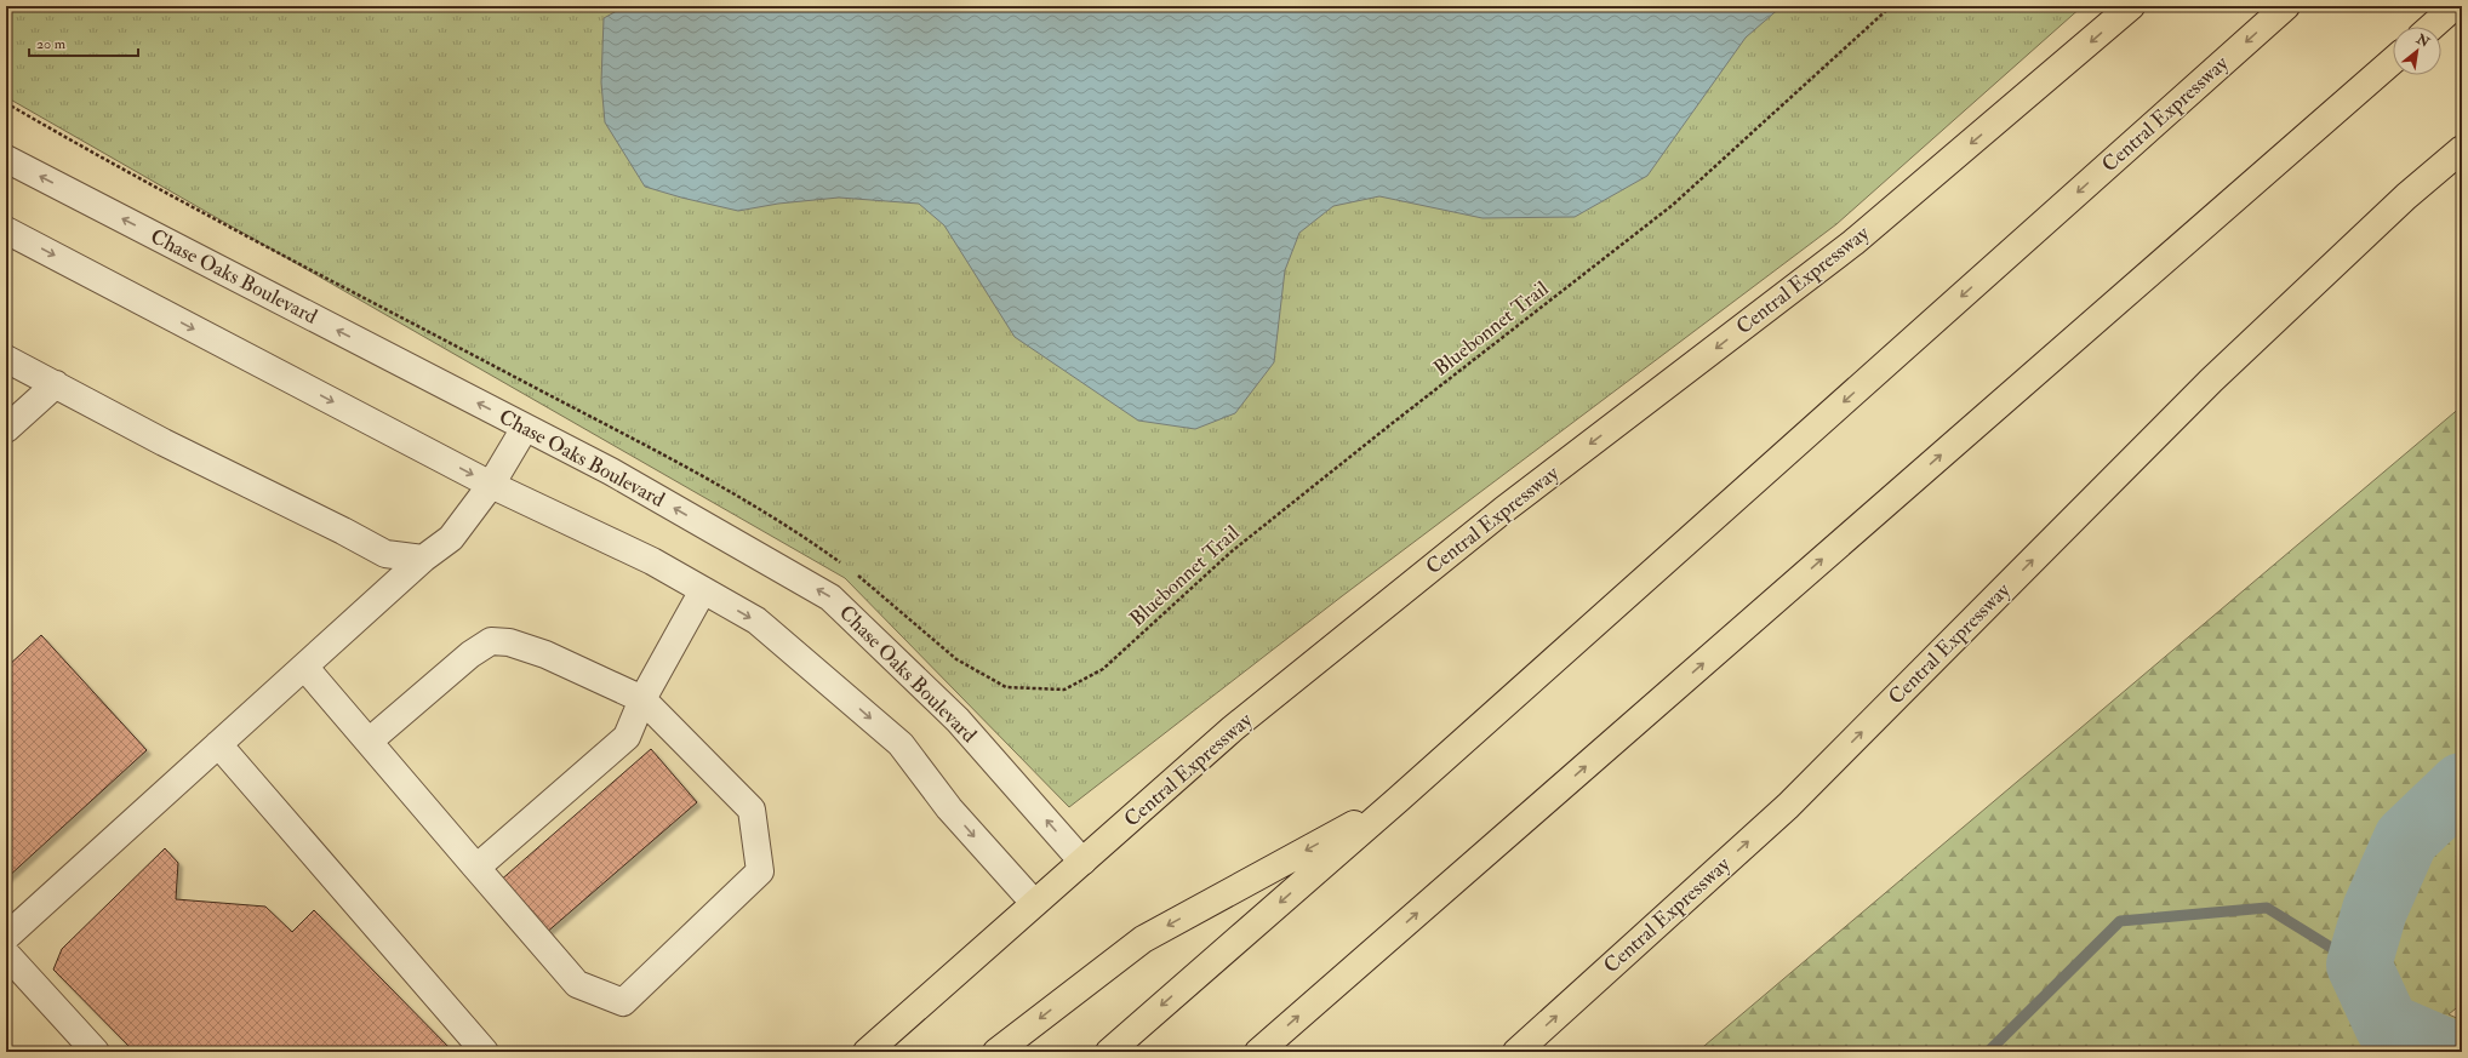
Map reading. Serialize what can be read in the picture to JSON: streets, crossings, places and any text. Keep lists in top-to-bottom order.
{
  "streets": {
    "main road": ["Central Expressway"],
    "street": ["Chase Oaks Boulevard"],
    "path": ["Bluebonnet Trail"]
  },
  "crossings": [
    ["Central Expressway", "Chase Oaks Boulevard"]
  ],
  "scale_bar": "20 m",
  "north": "top right"
}
